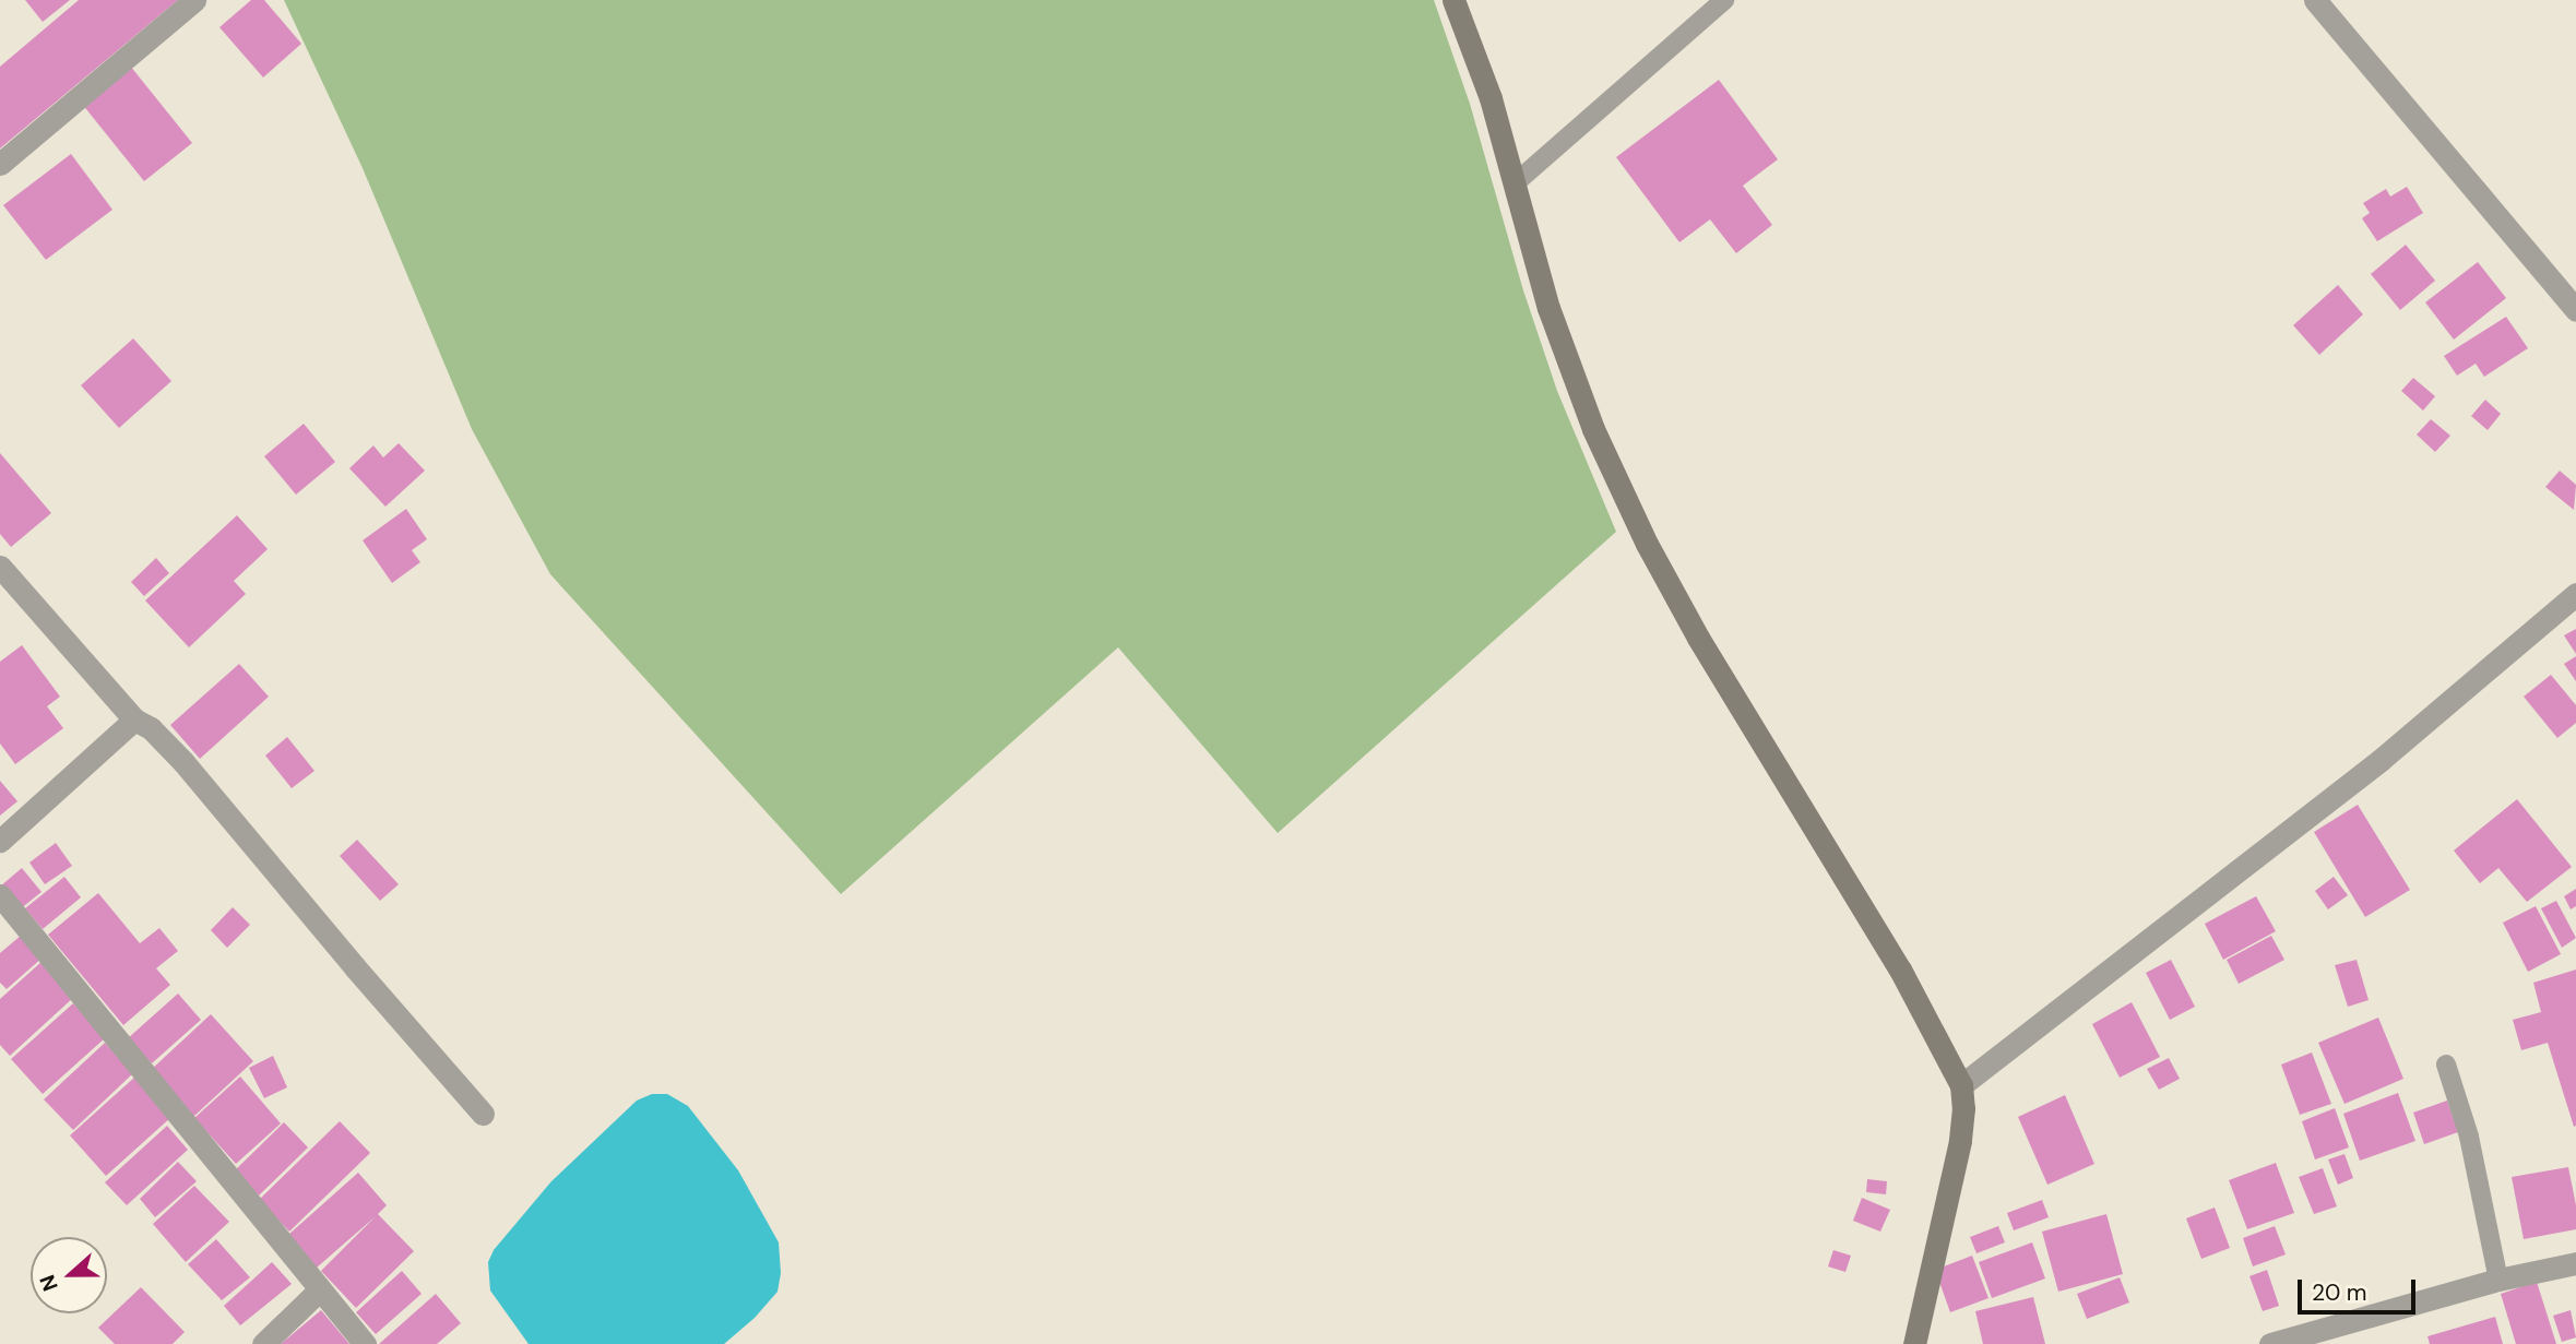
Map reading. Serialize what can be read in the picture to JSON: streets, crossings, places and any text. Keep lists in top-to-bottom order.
{
  "scale_bar": "20 m",
  "north": "left"
}
